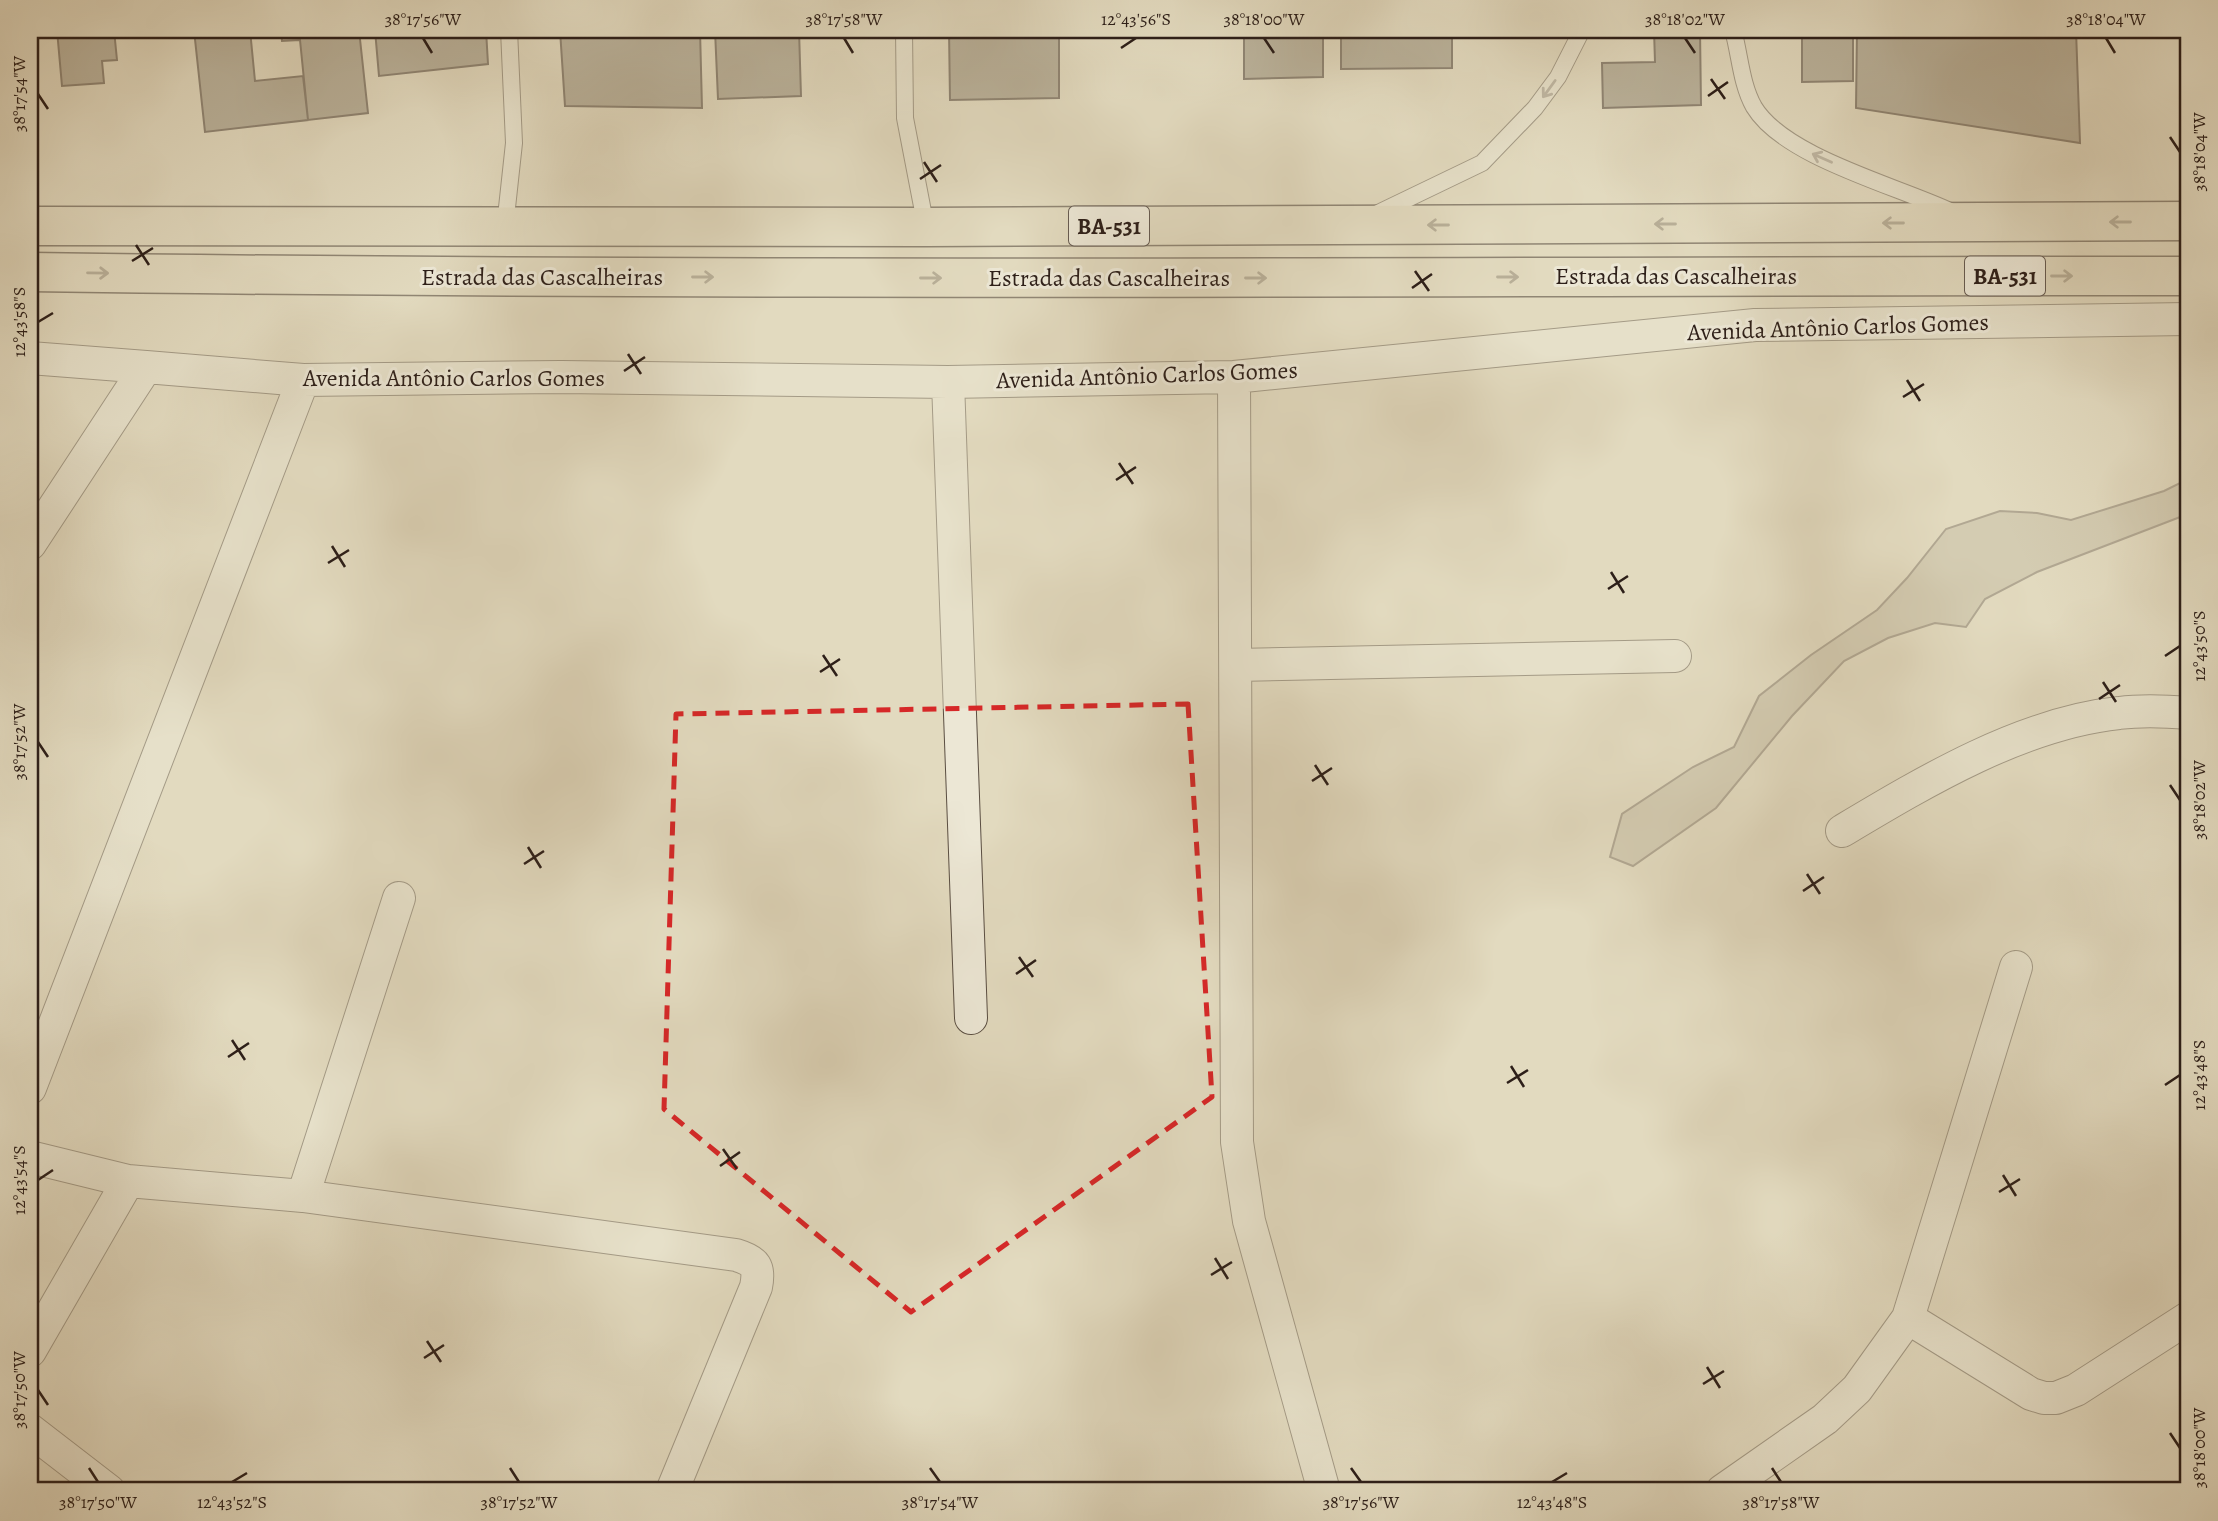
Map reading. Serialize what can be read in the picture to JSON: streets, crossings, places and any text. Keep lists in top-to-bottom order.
{
  "streets": {
    "main road": ["BA-531", "Estrada das Cascalheiras"],
    "street": ["Avenida Antônio Carlos Gomes"]
  },
  "coordinates": [
    "38°17'56\"W",
    "38°17'58\"W",
    "12°43'56\"S",
    "38°18'00\"W",
    "38°18'02\"W",
    "38°18'04\"W",
    "38°17'54\"W",
    "12°43'58\"S",
    "12°43'50\"S",
    "38°17'52\"W",
    "12°43'48\"S",
    "12°43'54\"S",
    "38°17'50\"W",
    "12°43'52\"S"
  ]
}
